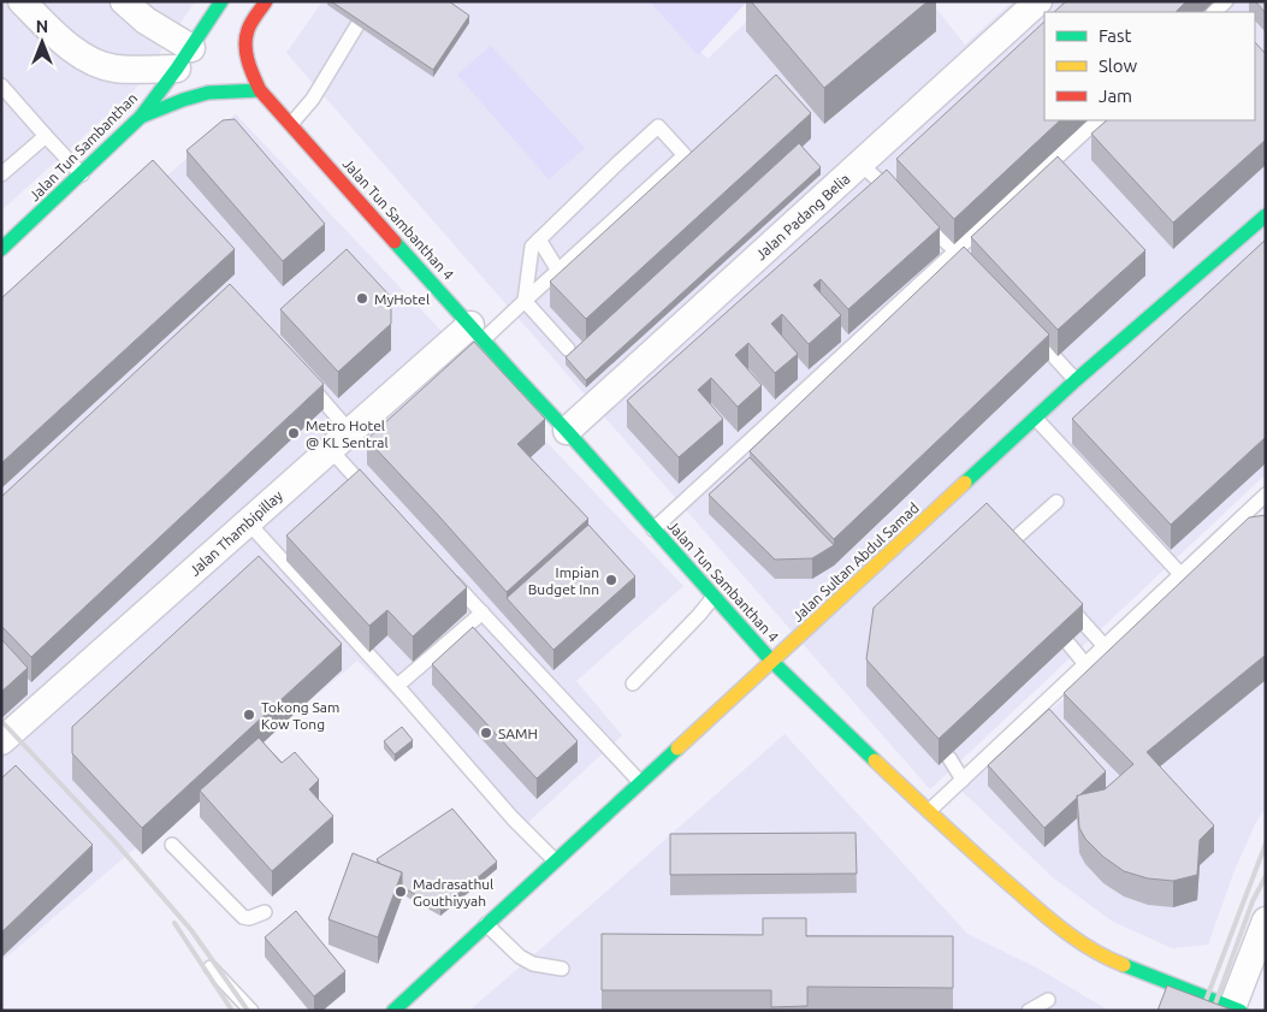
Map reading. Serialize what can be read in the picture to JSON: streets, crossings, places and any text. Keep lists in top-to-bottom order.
{
  "streets": {
    "main road": ["Jalan Tun Sambanthan", "Jalan Tun Sambanthan 4", "Jalan Sultan Abdul Samad"],
    "street": ["Jalan Padang Belia", "Jalan Thambipillay"]
  },
  "crossings": [
    ["Jalan Padang Belia", "Jalan Tun Sambanthan 4"],
    ["Jalan Tun Sambanthan 4", "Jalan Thambipillay"],
    ["Jalan Tun Sambanthan 4", "Jalan Sultan Abdul Samad"]
  ],
  "places": [
    "MyHotel",
    "Metro Hotel @ KL Sentral",
    "Impian Budget Inn",
    "Tokong Sam Kow Tong",
    "SAMH",
    "Madrasathul Gouthiyyah"
  ],
  "legend": ["Fast", "Slow", "Jam"],
  "north": "top"
}
